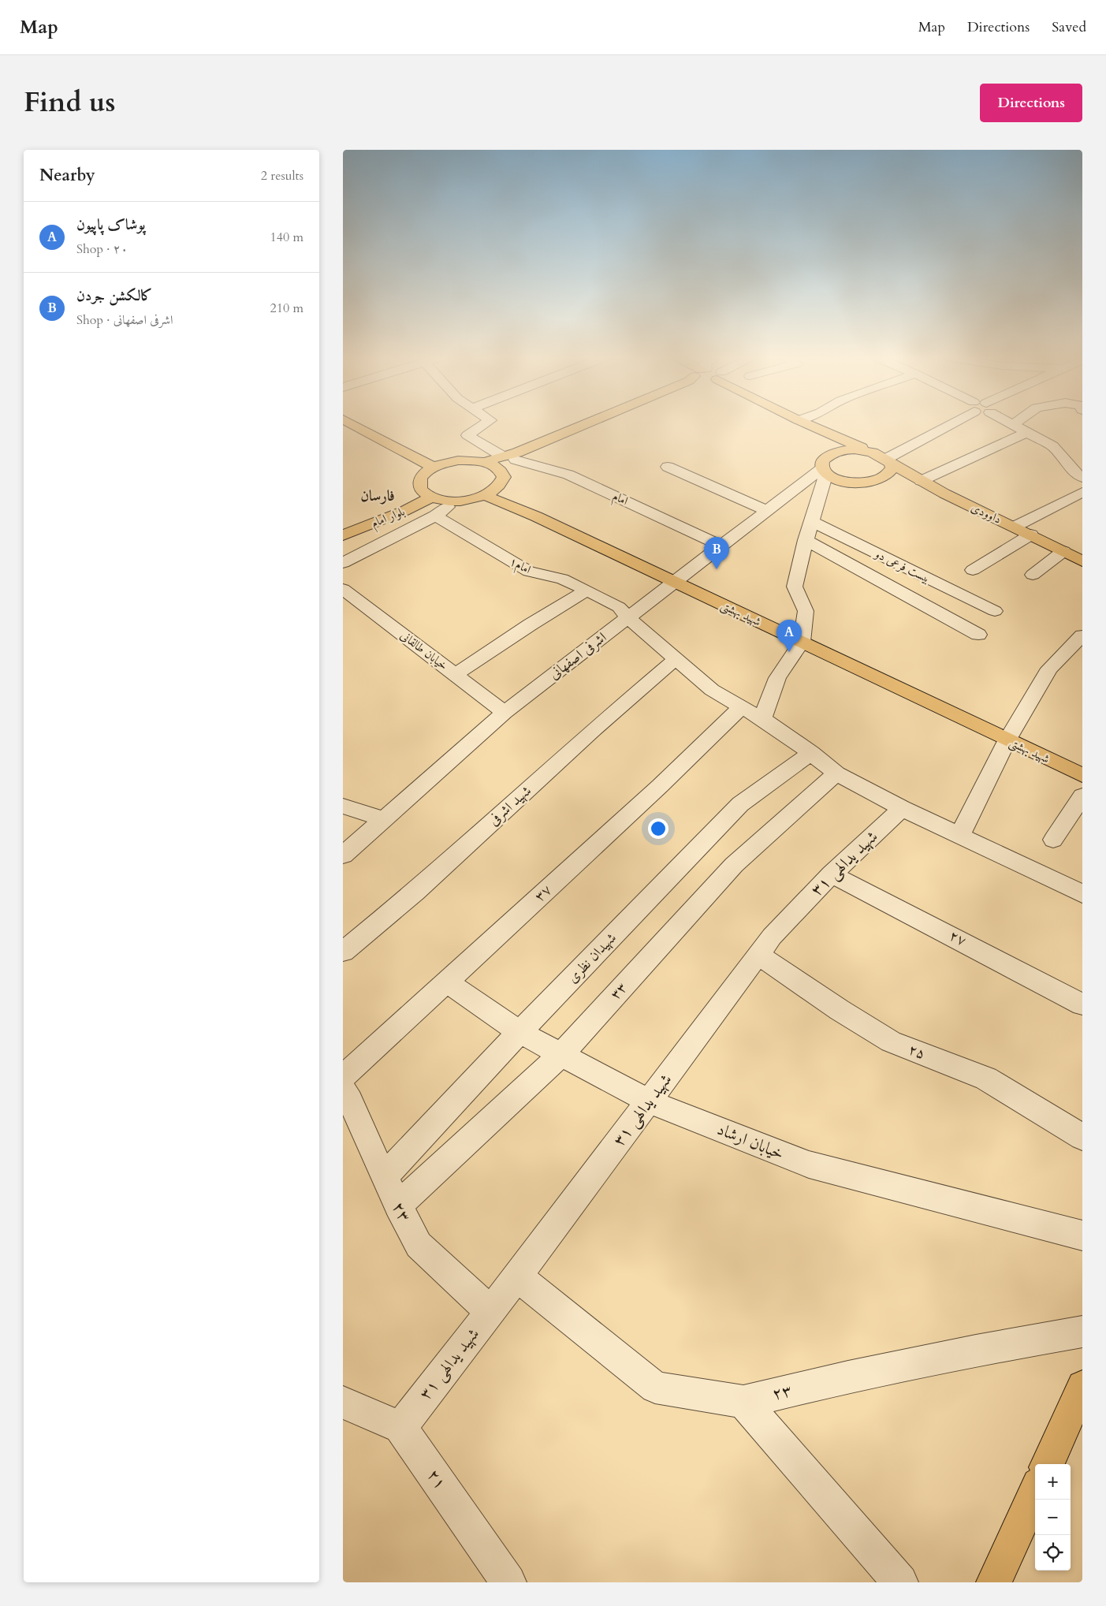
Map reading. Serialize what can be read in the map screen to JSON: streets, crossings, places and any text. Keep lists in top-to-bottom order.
{
  "streets": {
    "main road": ["داوودی", "بلوار امام", "شهید بهشتی"],
    "street": [
      "امام",
      "امام۱",
      "بیست فرعی دو",
      "خیابان طالقانی",
      "اشرفی اصفهانی",
      "شهید اشرفی",
      "۳۱ شهید یدالهی",
      "۳۷",
      "۲۷",
      "شهیدان نظری",
      "۳۳",
      "۲۵",
      "خیابان ارشاد",
      "۲۳",
      "۲۱"
    ]
  },
  "crossings": [
    ["امام", "اشرفی اصفهانی"],
    ["امام۱", "اشرفی اصفهانی"],
    ["امام۱", "شهید اشرفی"],
    ["امام۱", "۳۱ شهید یدالهی"],
    ["امام۱", "۳۷"],
    ["امام۱", "شهیدان نظری"],
    ["امام۱", "۳۳"],
    ["شهید بهشتی", "اشرفی اصفهانی"],
    ["خیابان طالقانی", "اشرفی اصفهانی"],
    ["۳۱ شهید یدالهی", "۲۷"],
    ["۳۱ شهید یدالهی", "۲۵"],
    ["۳۱ شهید یدالهی", "خیابان ارشاد"],
    ["۳۱ شهید یدالهی", "۲۳"],
    ["۳۱ شهید یدالهی", "۲۱"],
    ["۳۷", "خیابان ارشاد"],
    ["شهیدان نظری", "خیابان ارشاد"],
    ["شهیدان نظری", "۲۳"],
    ["۳۳", "خیابان ارشاد"],
    ["۳۳", "۲۳"]
  ],
  "districts": ["فارسان"],
  "page": {
    "header": "Map",
    "nav": ["Map", "Directions", "Saved"],
    "title": "Find us",
    "buttons": "Directions",
    "heading": ["Nearby", "2 results"],
    "list": [
      {
        "mark": "A",
        "name": "پوشاک پاپیون",
        "note": "Shop · ۲۰",
        "value": "140 m"
      },
      {
        "mark": "B",
        "name": "کالکشن جردن",
        "note": "Shop · اشرفی اصفهانی",
        "value": "210 m"
      }
    ],
    "pins": ["B", "A"],
    "map_buttons": ["+", "−"]
  }
}
